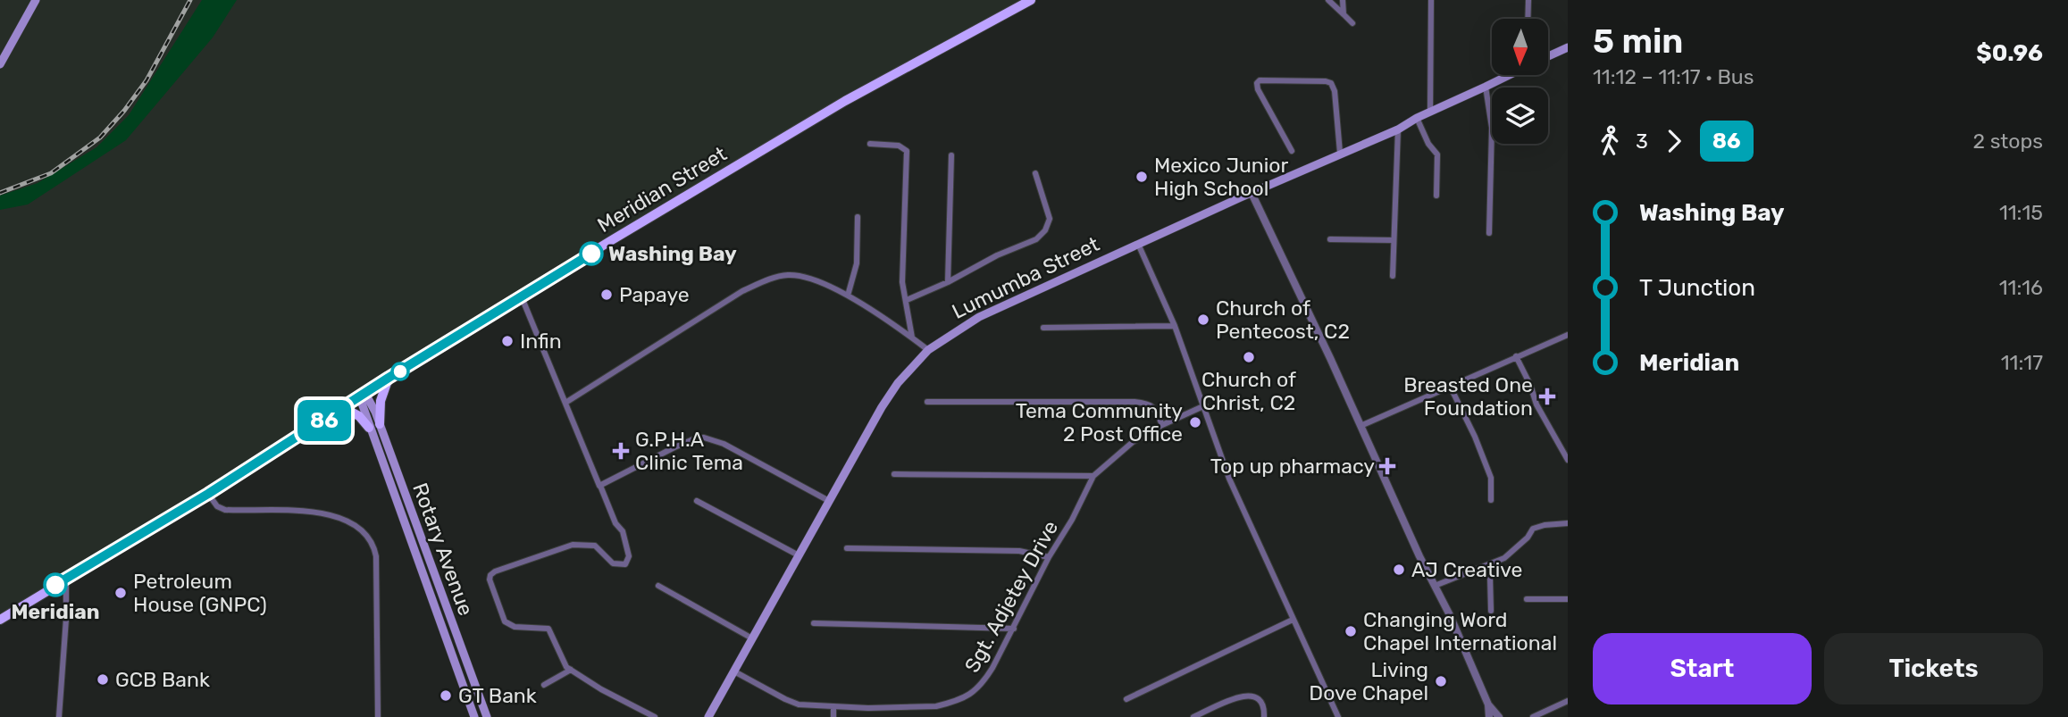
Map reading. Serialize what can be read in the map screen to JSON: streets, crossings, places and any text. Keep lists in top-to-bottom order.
{
  "streets": {
    "main road": ["Meridian Street", "Lumumba Street", "Rotary Avenue"],
    "street": ["Sgt. Adjetey Drive"]
  },
  "crossings": [
    ["Meridian Street", "Rotary Avenue"],
    ["Lumumba Street", "Sgt. Adjetey Drive"]
  ],
  "places": {
    "other": [
      "Mexico Junior High School",
      "Washing Bay",
      "Papaye",
      "Church of Pentecost, C2",
      "Infin",
      "Church of Christ, C2",
      "Tema Community 2 Post Office",
      "AJ Creative",
      "Meridian",
      "Petroleum House (GNPC)",
      "Changing Word Chapel International",
      "GCB Bank",
      "Living Dove Chapel",
      "GT Bank"
    ],
    "health": ["Breasted One Foundation", "G.P.H.A Clinic Tema", "Top up pharmacy"]
  },
  "lines": ["bus line 86"],
  "north": "bottom",
  "page": {
    "on_map": "86",
    "heading": ["5 min", "11:12 – 11:17 · Bus", "$0.96"],
    "legs": ["3", "86", "2 stops"],
    "list": [
      {
        "name": "Washing Bay",
        "value": "11:15"
      },
      {
        "name": "T Junction",
        "value": "11:16"
      },
      {
        "name": "Meridian",
        "value": "11:17"
      }
    ],
    "buttons": ["Start", "Tickets"]
  }
}
